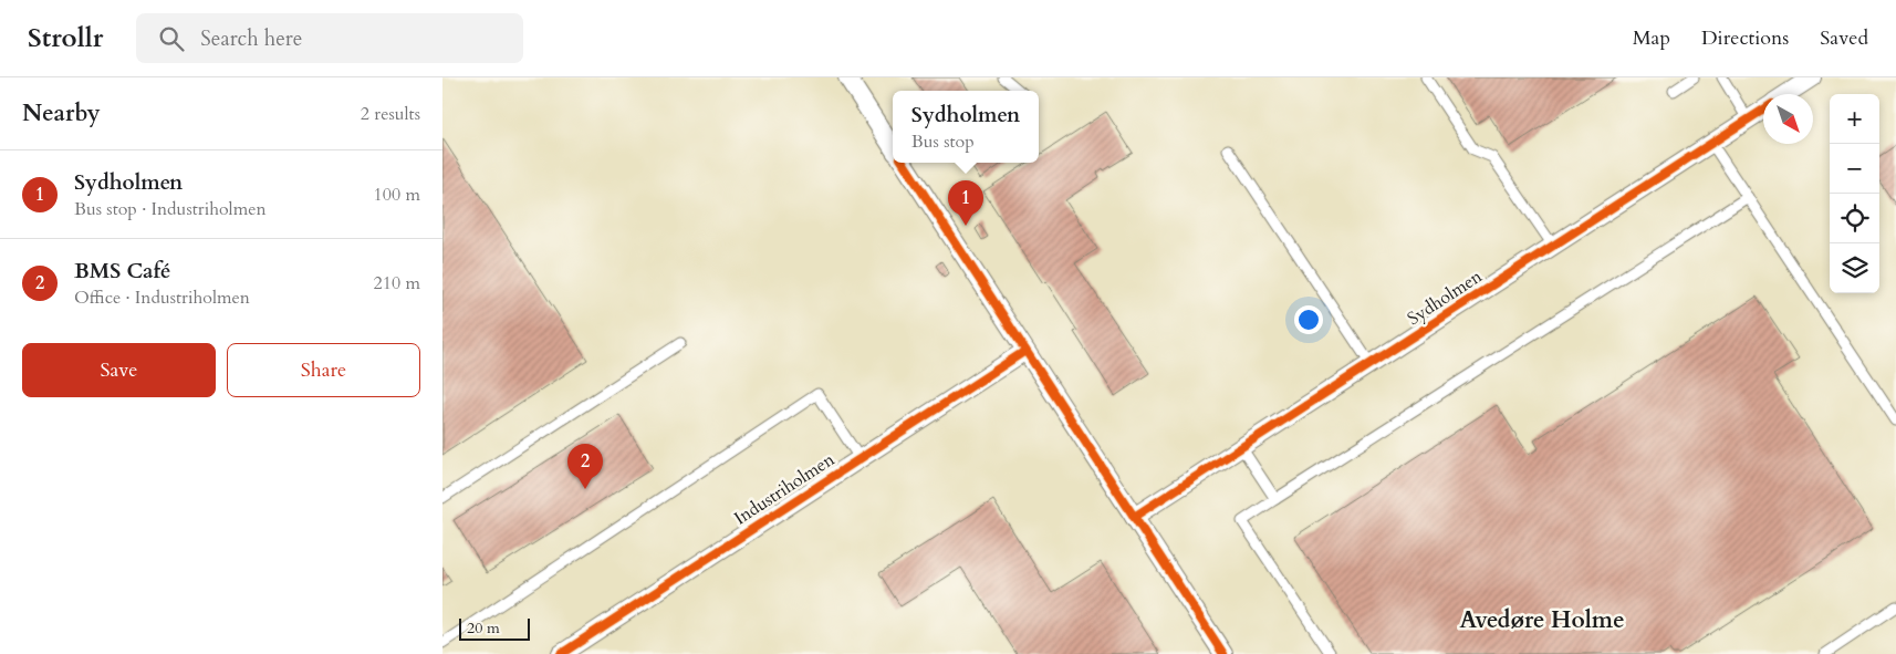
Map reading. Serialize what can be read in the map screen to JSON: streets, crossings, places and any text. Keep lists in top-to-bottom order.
{
  "streets": {
    "street": ["Sydholmen", "Industriholmen"]
  },
  "districts": ["Avedøre Holme"],
  "scale_bar": "20 m",
  "north": "bottom right",
  "page": {
    "header": "Strollr",
    "search": "Search here",
    "nav": ["Map", "Directions", "Saved"],
    "heading": ["Nearby", "2 results"],
    "popup": ["Sydholmen", "Bus stop"],
    "map_buttons": ["+", "−"],
    "list": [
      {
        "mark": "1",
        "name": "Sydholmen",
        "note": "Bus stop · Industriholmen",
        "value": "100 m"
      },
      {
        "mark": "2",
        "name": "BMS Café",
        "note": "Office · Industriholmen",
        "value": "210 m"
      }
    ],
    "pins": ["1", "2"],
    "buttons": ["Save", "Share"],
    "scale": "20 m"
  }
}
